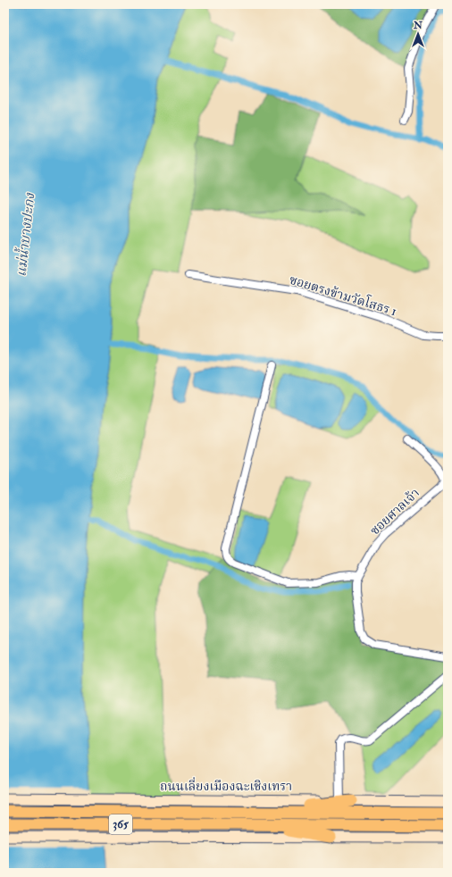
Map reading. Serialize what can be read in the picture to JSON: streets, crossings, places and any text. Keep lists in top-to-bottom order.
{
  "streets": {
    "highway": ["ถนนเลี่ยงเมืองฉะเชิงเทรา", "365"],
    "street": ["ซอยตรงข้ามวัดโสธร 1", "ซอยศาลเจ้า"]
  },
  "water": ["แม่น้ำบางปะกง"],
  "north": "top"
}
